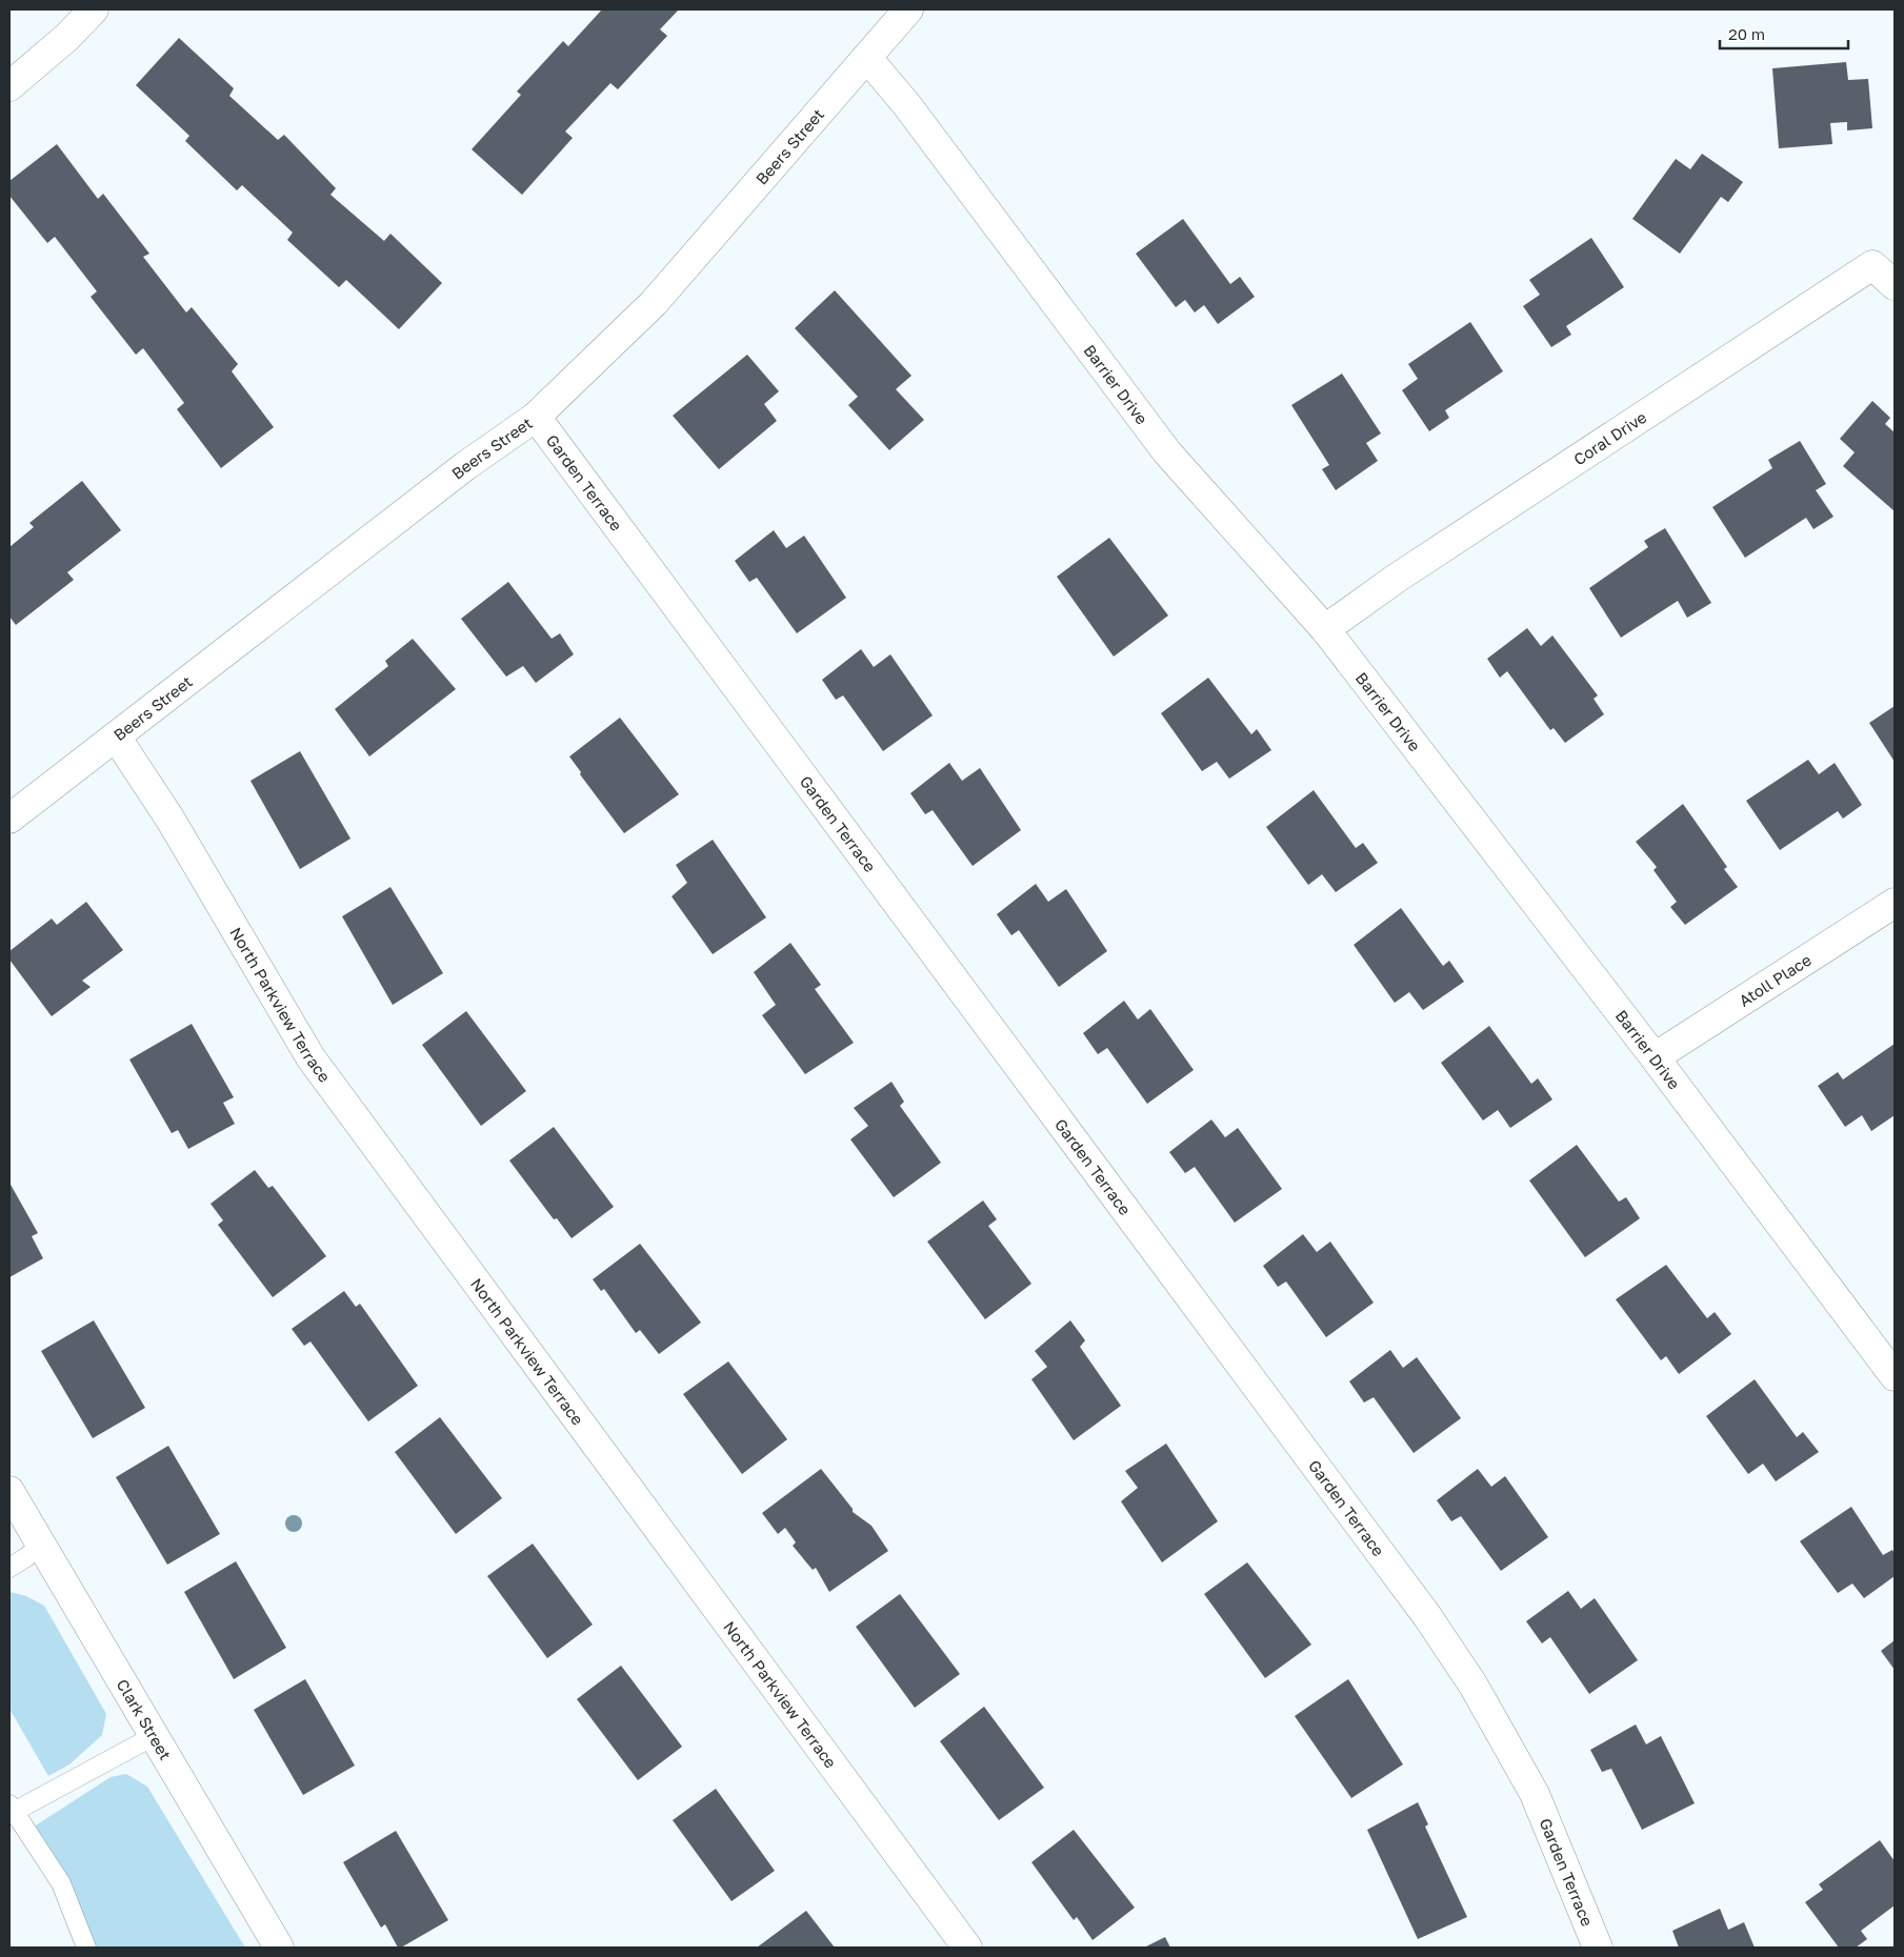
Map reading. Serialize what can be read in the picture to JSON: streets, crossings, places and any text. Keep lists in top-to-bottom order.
{
  "streets": {
    "street": [
      "Beers Street",
      "Barrier Drive",
      "Coral Drive",
      "Garden Terrace",
      "Atoll Place",
      "North Parkview Terrace",
      "Clark Street"
    ]
  },
  "crossings": [
    ["Beers Street", "Barrier Drive"],
    ["Beers Street", "Garden Terrace"],
    ["Beers Street", "North Parkview Terrace"],
    ["Barrier Drive", "Coral Drive"],
    ["Barrier Drive", "Atoll Place"]
  ],
  "scale_bar": "20 m"
}
